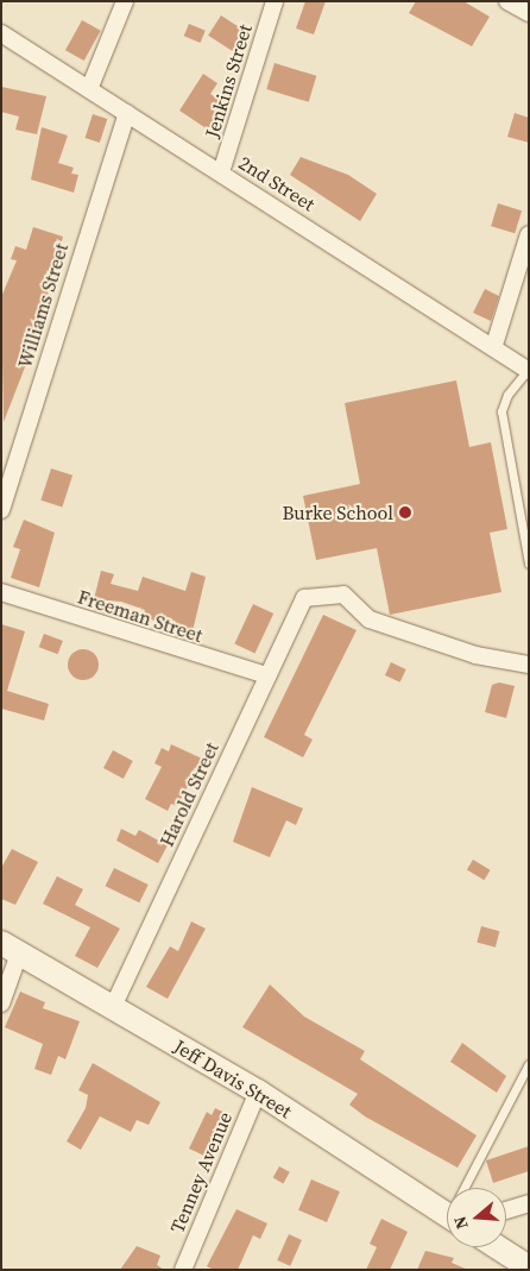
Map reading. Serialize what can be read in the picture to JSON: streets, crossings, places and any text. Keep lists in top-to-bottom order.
{
  "streets": {
    "street": [
      "Jenkins Street",
      "2nd Street",
      "Williams Street",
      "Freeman Street",
      "Harold Street",
      "Jeff Davis Street",
      "Tenney Avenue"
    ]
  },
  "crossings": [
    ["Jenkins Street", "2nd Street"],
    ["2nd Street", "Williams Street"],
    ["Freeman Street", "Harold Street"],
    ["Harold Street", "Jeff Davis Street"],
    ["Jeff Davis Street", "Tenney Avenue"]
  ],
  "places": ["Burke School"],
  "north": "left"
}
